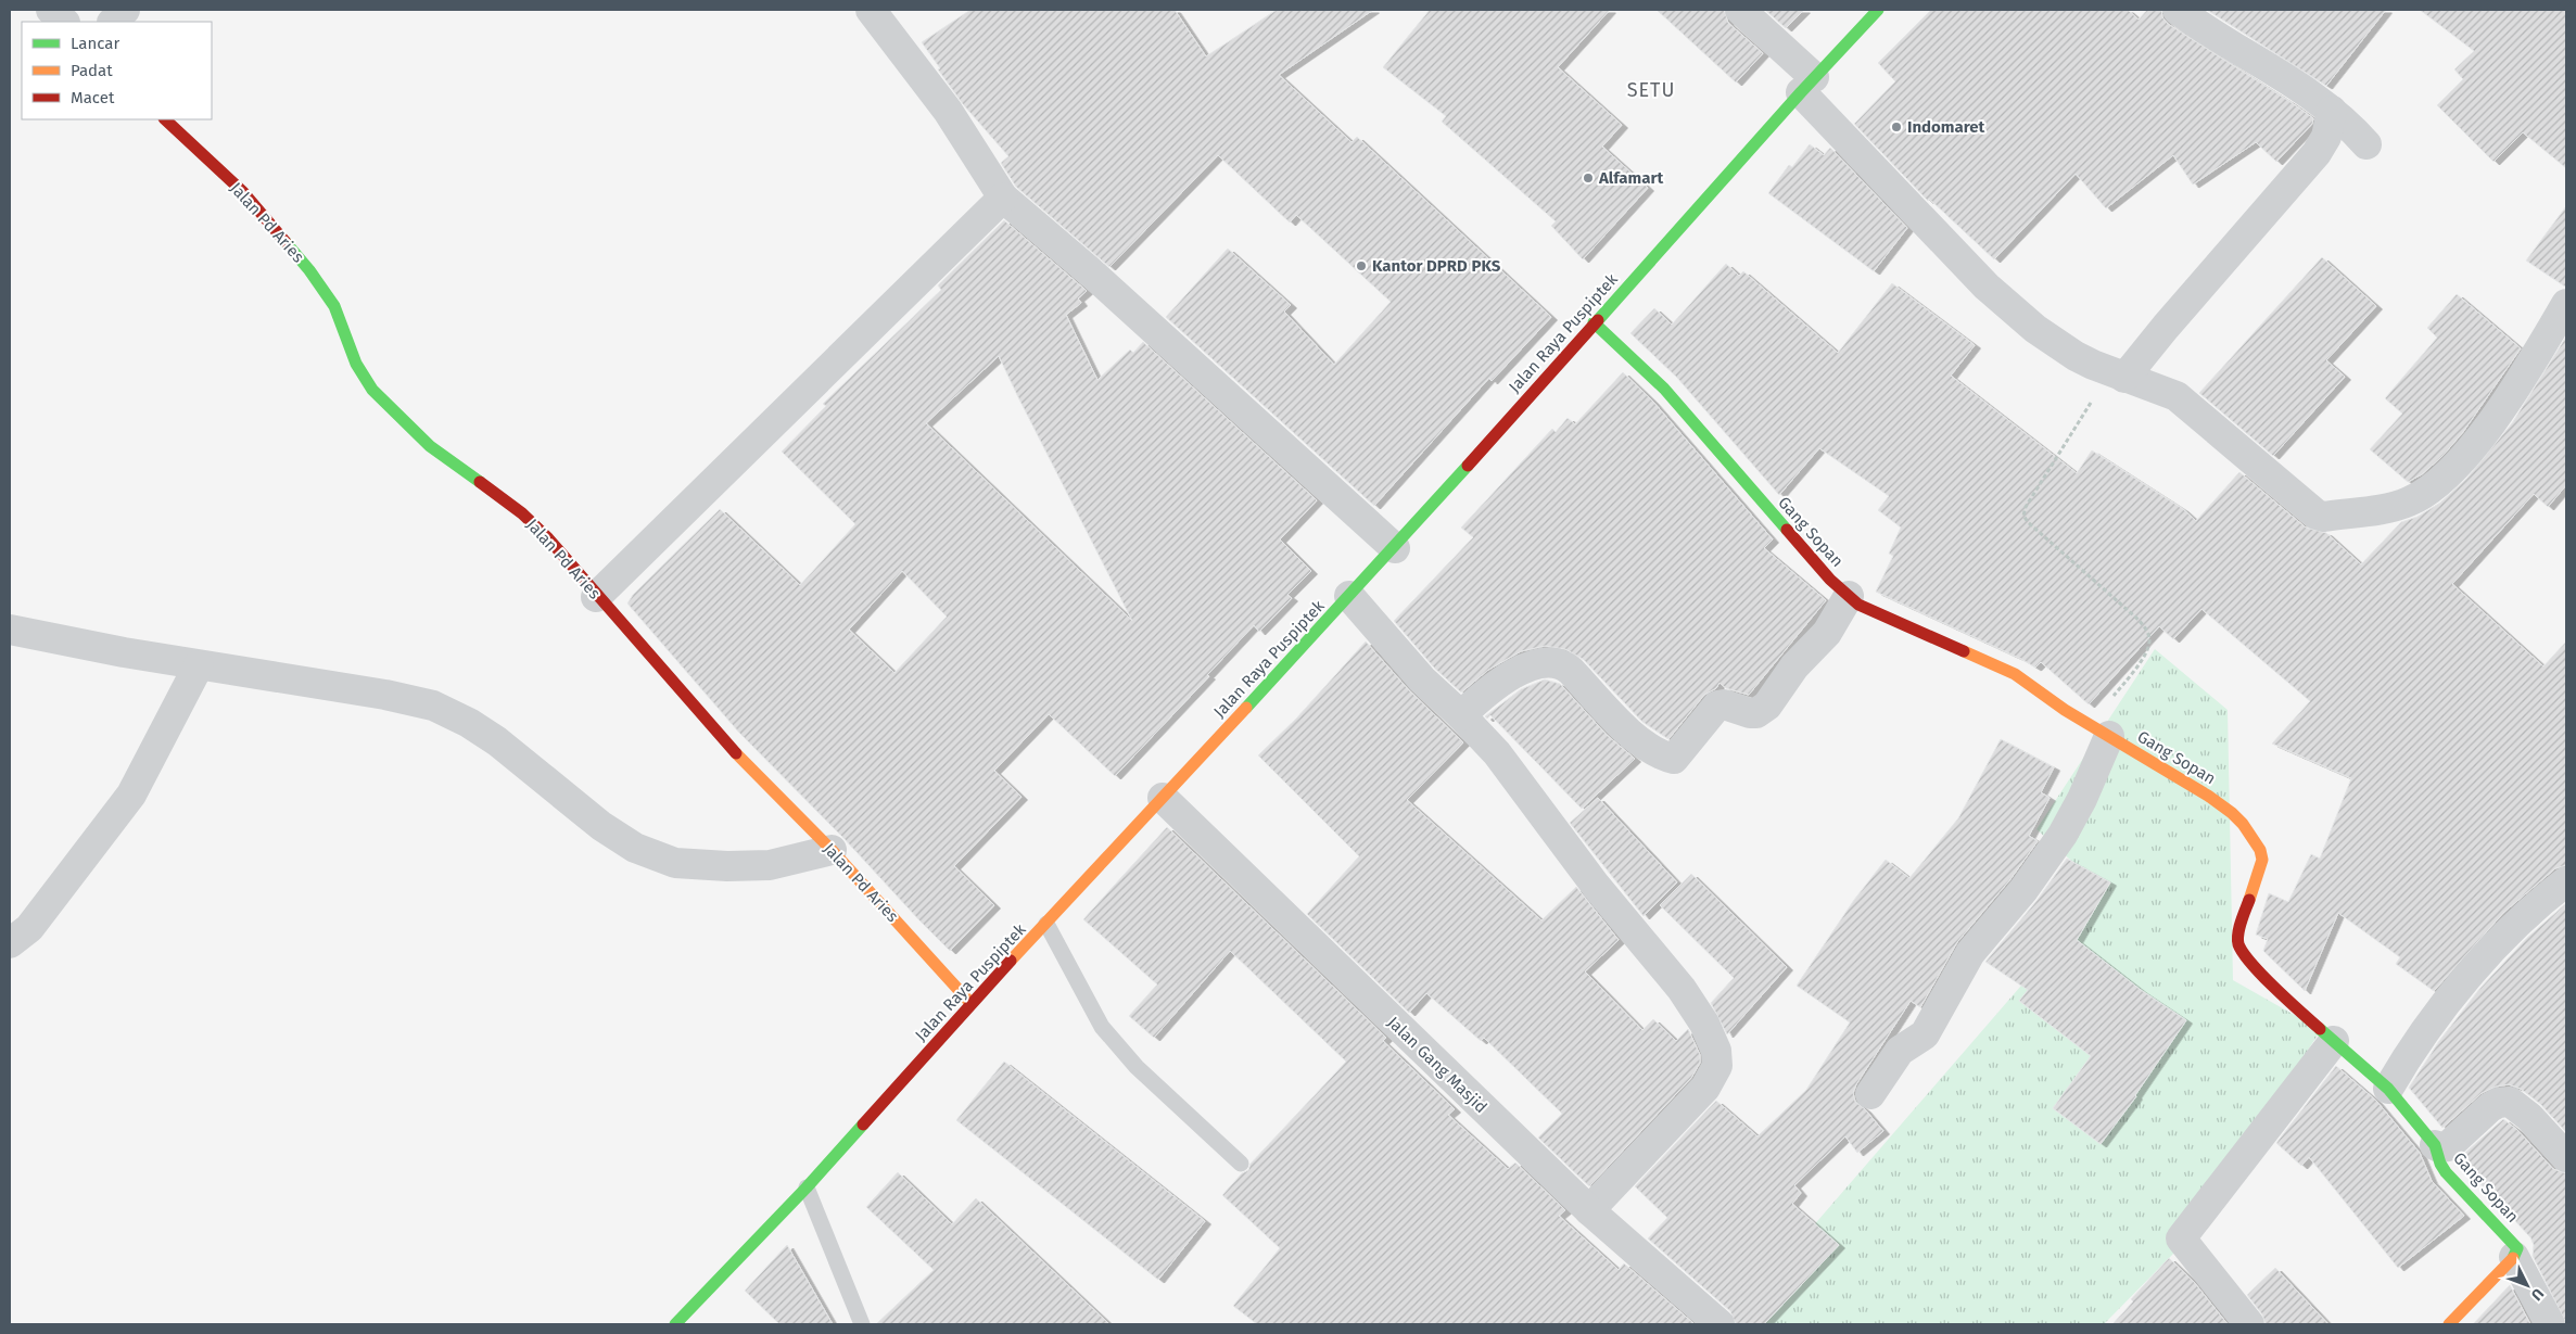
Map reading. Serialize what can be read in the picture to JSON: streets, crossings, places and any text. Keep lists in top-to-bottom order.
{
  "streets": {
    "street": [
      "Jalan Pd Aries",
      "Jalan Raya Puspiptek",
      "Gang Sopan",
      "Jalan Gang Masjid"
    ]
  },
  "crossings": [
    ["Jalan Pd Aries", "Jalan Raya Puspiptek"],
    ["Jalan Raya Puspiptek", "Gang Sopan"],
    ["Jalan Raya Puspiptek", "Jalan Gang Masjid"]
  ],
  "districts": ["SETU"],
  "places": ["Indomaret", "Alfamart", "Kantor DPRD PKS"],
  "legend": ["Lancar", "Padat", "Macet"],
  "north": "bottom right"
}
